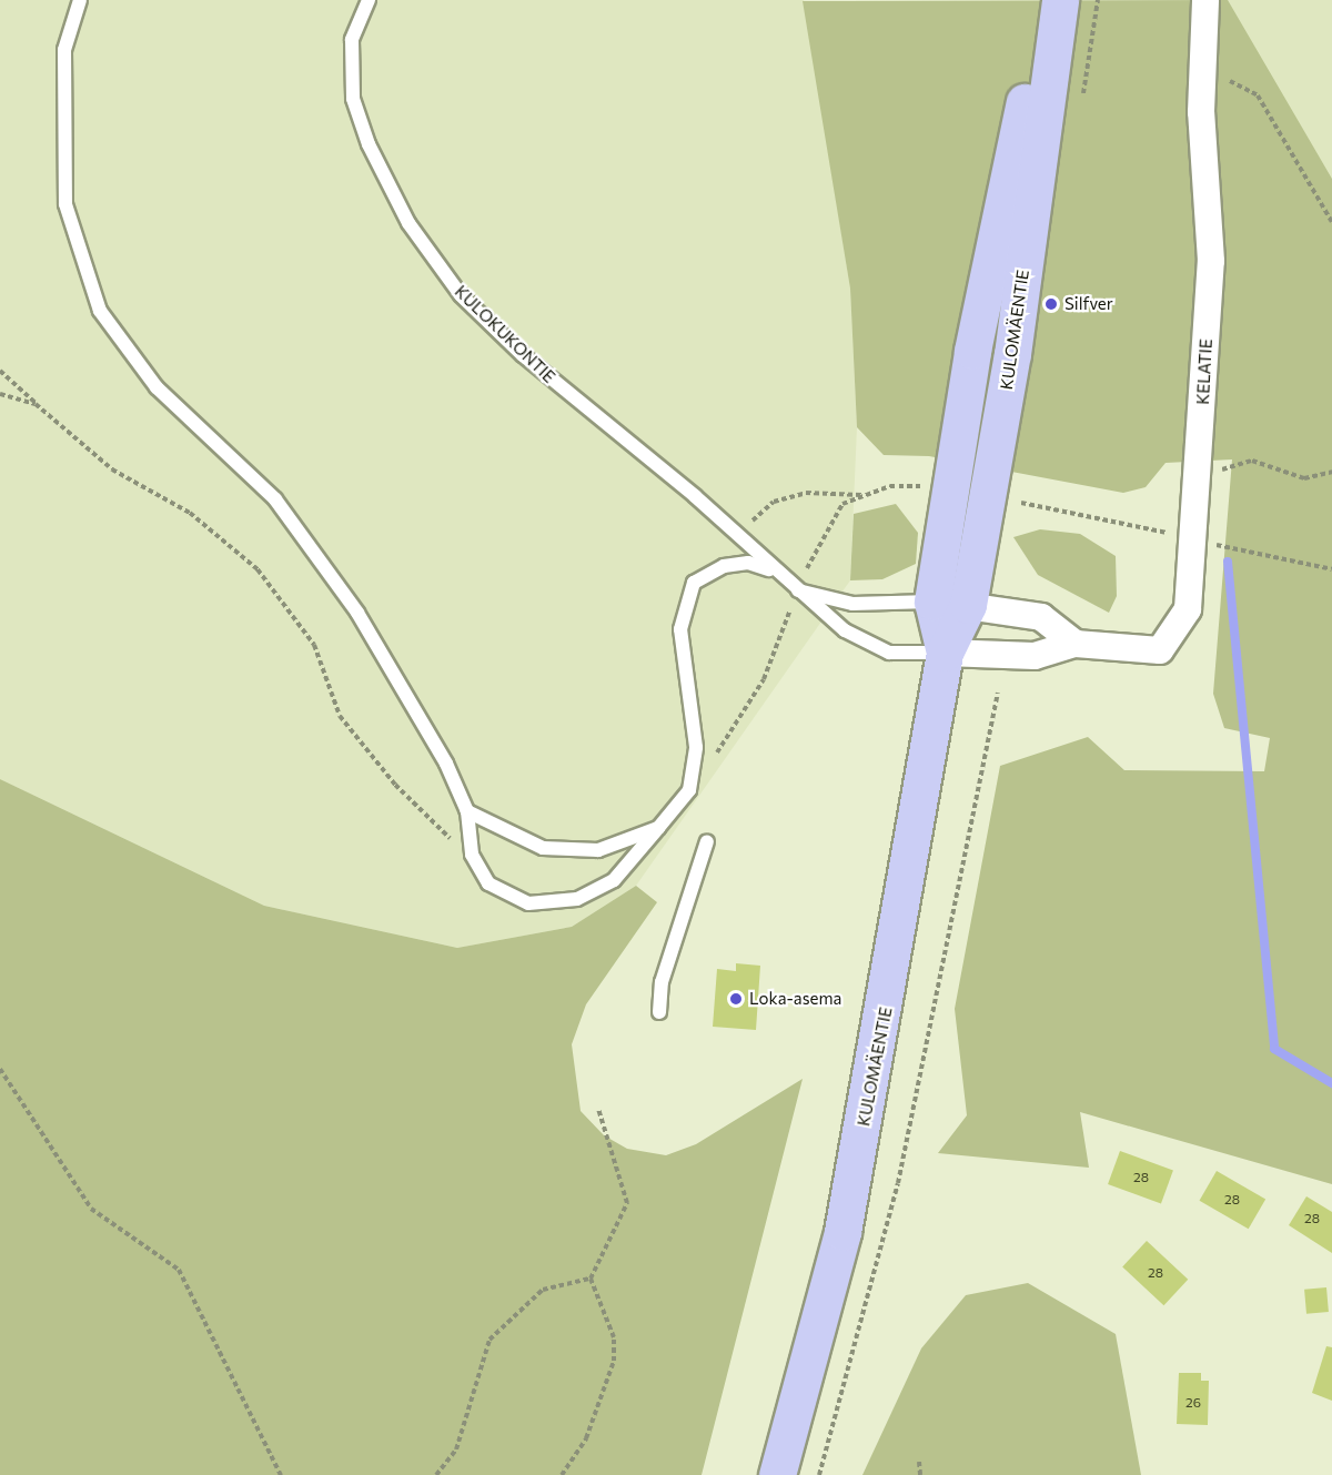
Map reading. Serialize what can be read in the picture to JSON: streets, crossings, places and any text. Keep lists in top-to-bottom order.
{
  "streets": {
    "main road": ["KULOMÄENTIE"],
    "street": ["KELATIE"],
    "lane": ["KULOKUKONTIE"]
  },
  "crossings": [
    ["KULOMÄENTIE", "KULOKUKONTIE"],
    ["KULOMÄENTIE", "KELATIE"],
    ["KULOKUKONTIE", "KELATIE"]
  ],
  "places": ["Silfver", "Loka-asema"],
  "house_numbers": [
    "28",
    "28",
    "28",
    "28",
    "26"
  ]
}
